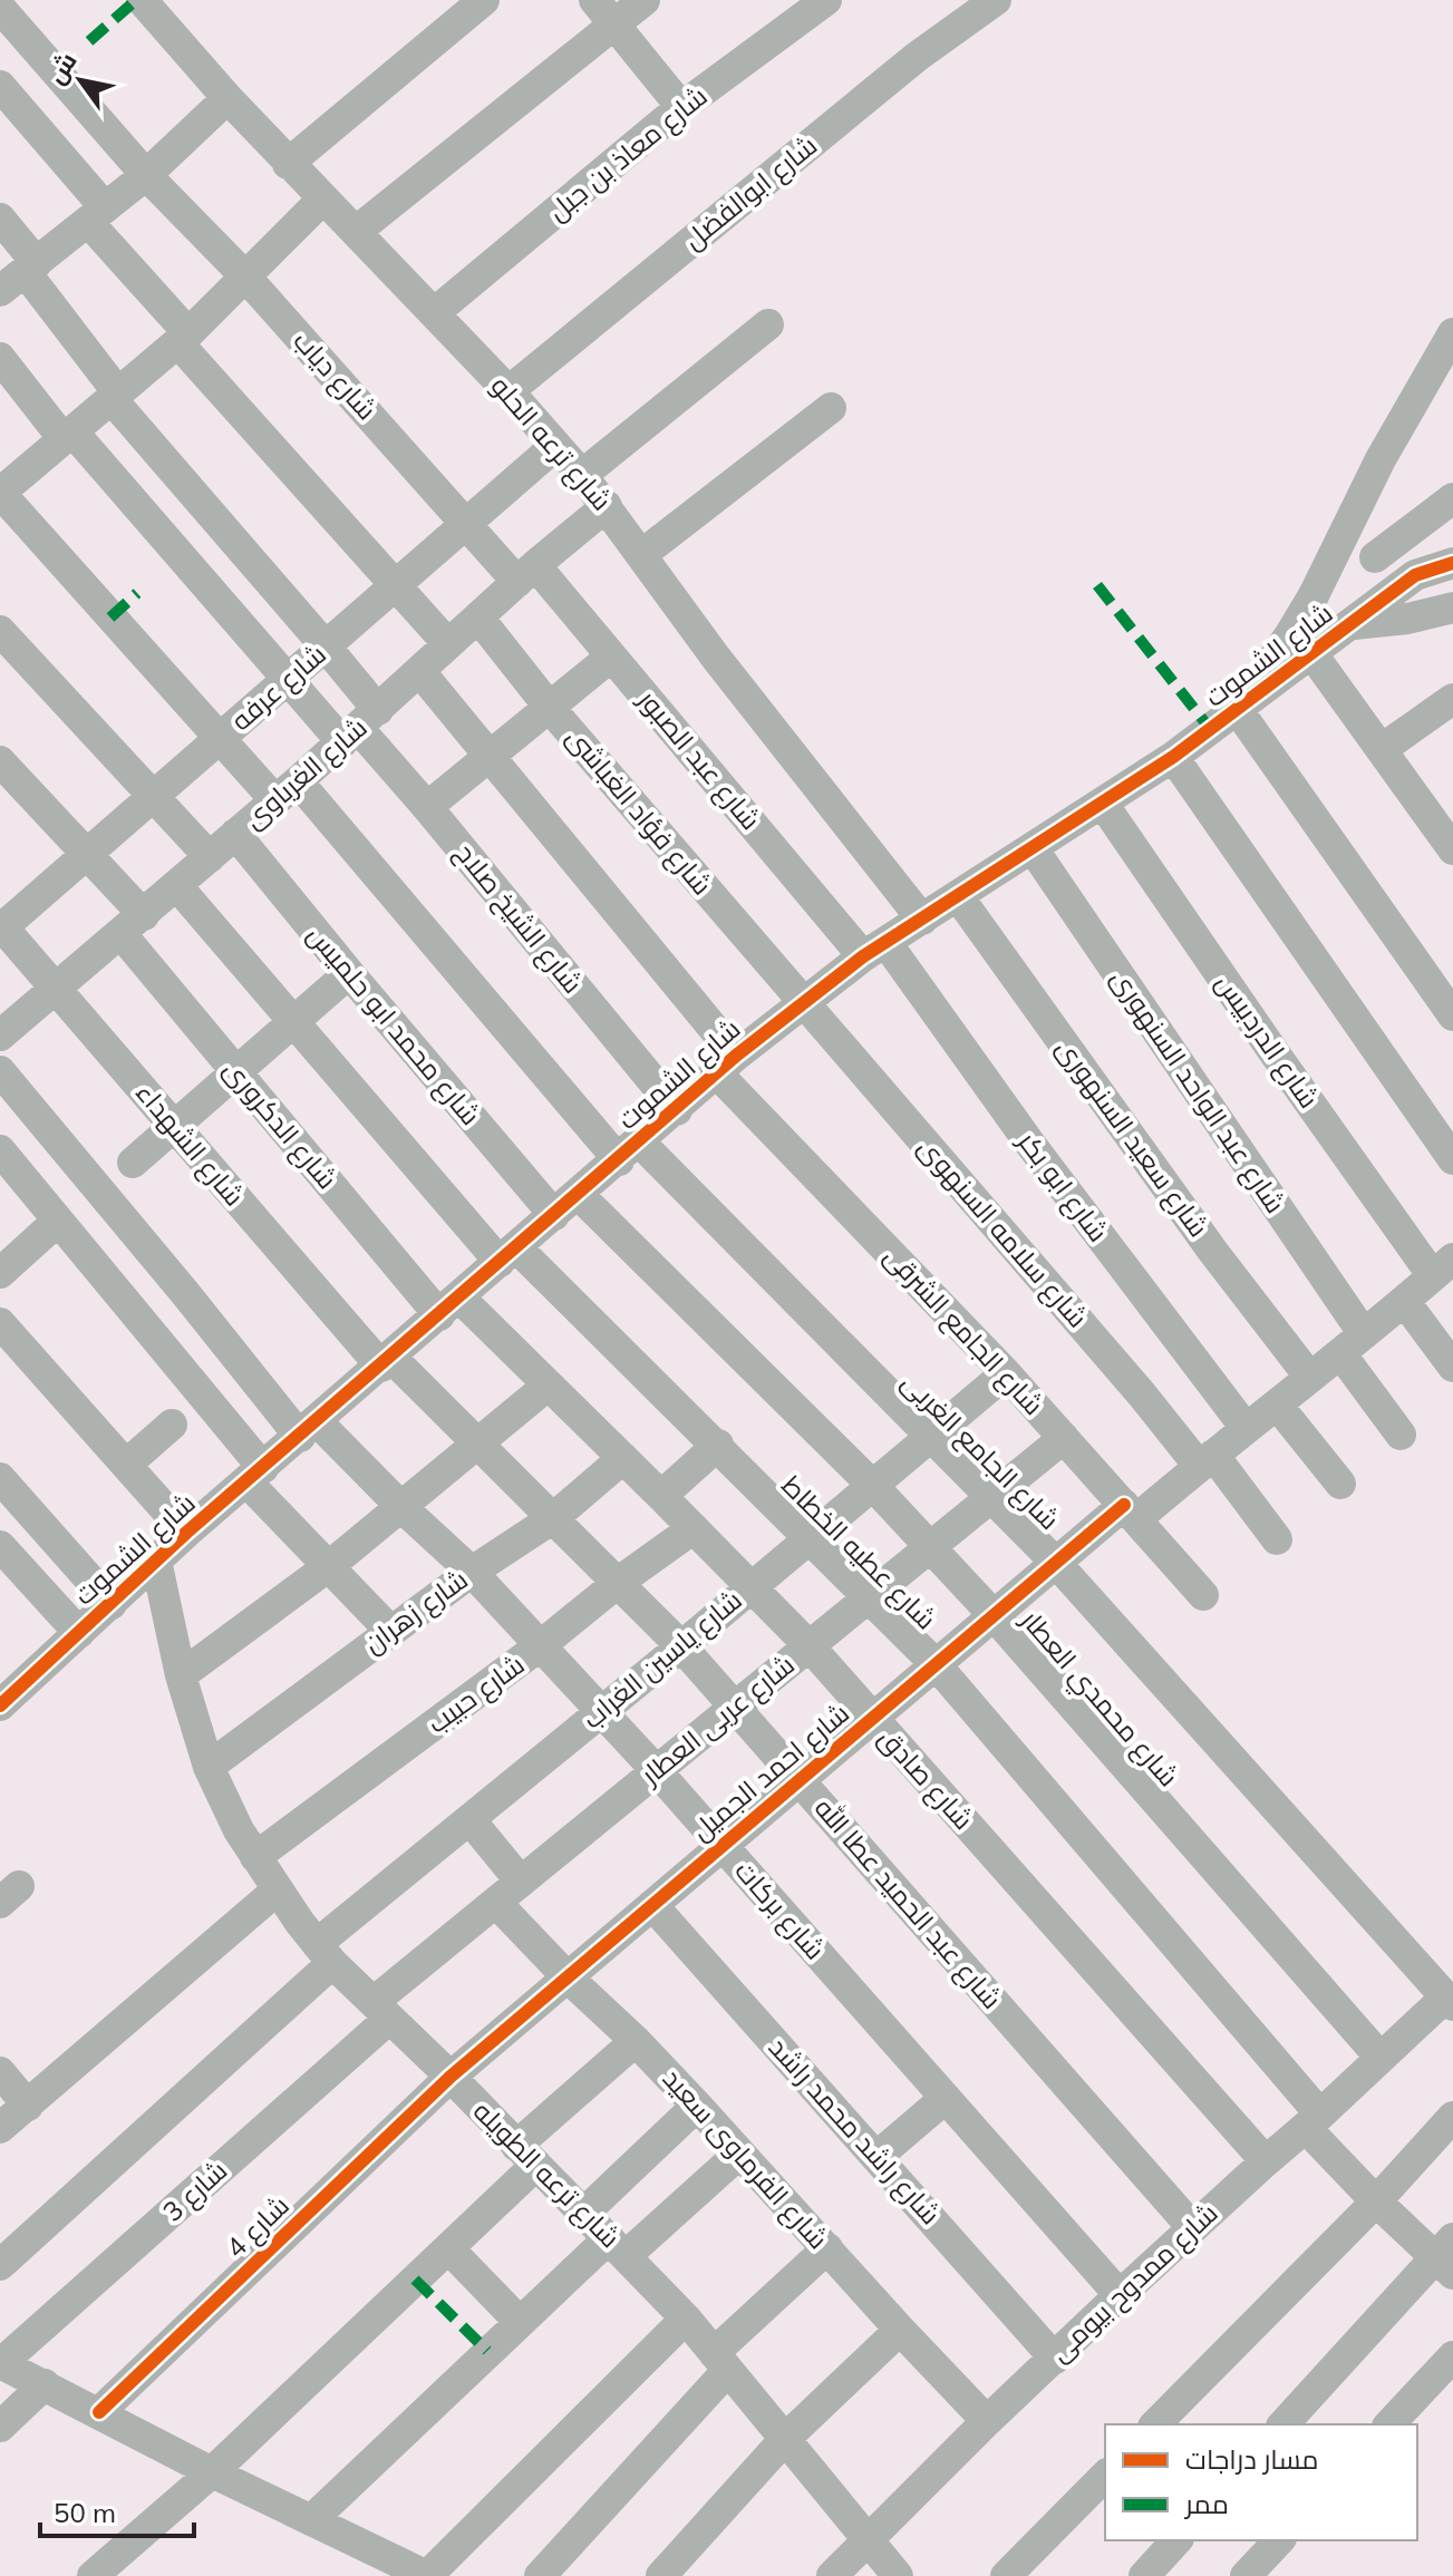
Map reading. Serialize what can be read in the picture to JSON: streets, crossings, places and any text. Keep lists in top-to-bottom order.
{
  "streets": {
    "street": [
      "شارع معاذ بن جبل",
      "شارع ابوالفضل",
      "شارع دياب",
      "شارع ترعه الحلو",
      "شارع الشموت",
      "شارع عرفه",
      "شارع عبد الصبور",
      "شارع الغرباوى",
      "شارع فؤاد الغباشى",
      "شارع الشيخ صلاح",
      "شارع محمد ابو حلميس",
      "شارع الدردبيس",
      "شارع عبد الواحد السنهورى",
      "شارع الدكرورى",
      "شارع سعيد السنهورى",
      "شارع الشهداء",
      "شارع ابو بكر",
      "شارع سلامه السنهوى",
      "شارع الجامع الشرقى",
      "شارع الجامع الغربى",
      "شارع عطيه الخطاط",
      "شارع زهران",
      "شارع ياسين الغراب",
      "شارع حبيب",
      "شارع محمدي العطار",
      "شارع عربى العطار",
      "شارع احمد الجميل",
      "شارع صادق",
      "شارع عبد الحميد عطا الله",
      "شارع بركات",
      "شارع راشد محمد راشد",
      "شارع الفرماوى سعيد",
      "شارع ترعه الطويله",
      "شارع 3",
      "شارع 4",
      "شارع ممدوح بيومى"
    ]
  },
  "crossings": [
    ["شارع معاذ بن جبل", "شارع ترعه الحلو"],
    ["شارع ابوالفضل", "شارع ترعه الحلو"],
    ["شارع دياب", "شارع عرفه"],
    ["شارع دياب", "شارع عبد الصبور"],
    ["شارع دياب", "شارع الغرباوى"],
    ["شارع ترعه الحلو", "شارع الشموت"],
    ["شارع ترعه الحلو", "شارع عرفه"],
    ["شارع ترعه الحلو", "شارع الغرباوى"],
    ["شارع الشموت", "شارع عبد الصبور"],
    ["شارع الشموت", "شارع فؤاد الغباشى"],
    ["شارع الشموت", "شارع الشيخ صلاح"],
    ["شارع الشموت", "شارع محمد ابو حلميس"],
    ["شارع الشموت", "شارع الدردبيس"],
    ["شارع الشموت", "شارع عبد الواحد السنهورى"],
    ["شارع الشموت", "شارع الدكرورى"],
    ["شارع الشموت", "شارع سعيد السنهورى"],
    ["شارع الشموت", "شارع الشهداء"],
    ["شارع الشموت", "شارع ابو بكر"],
    ["شارع الشموت", "شارع سلامه السنهوى"],
    ["شارع الشموت", "شارع الجامع الشرقى"],
    ["شارع الشموت", "شارع الجامع الغربى"],
    ["شارع الشموت", "شارع عطيه الخطاط"],
    ["شارع الشموت", "شارع محمدي العطار"],
    ["شارع الشموت", "شارع صادق"],
    ["شارع الشموت", "شارع عبد الحميد عطا الله"],
    ["شارع الشموت", "شارع بركات"],
    ["شارع الشموت", "شارع ترعه الطويله"],
    ["شارع عرفه", "شارع الدكرورى"],
    ["شارع عرفه", "شارع الشهداء"],
    ["شارع عرفه", "شارع الجامع الغربى"],
    ["شارع عبد الصبور", "شارع الغرباوى"],
    ["شارع عبد الصبور", "شارع ابو بكر"],
    ["شارع الغرباوى", "شارع فؤاد الغباشى"],
    ["شارع الغرباوى", "شارع الشيخ صلاح"],
    ["شارع الغرباوى", "شارع محمد ابو حلميس"],
    ["شارع الغرباوى", "شارع الدكرورى"],
    ["شارع الغرباوى", "شارع الشهداء"],
    ["شارع الغرباوى", "شارع الجامع الشرقى"],
    ["شارع الغرباوى", "شارع الجامع الغربى"],
    ["شارع الغرباوى", "شارع عطيه الخطاط"],
    ["شارع فؤاد الغباشى", "شارع سلامه السنهوى"],
    ["شارع الدردبيس", "شارع احمد الجميل"],
    ["شارع عبد الواحد السنهورى", "شارع احمد الجميل"],
    ["شارع الدكرورى", "شارع صادق"],
    ["شارع سعيد السنهورى", "شارع احمد الجميل"],
    ["شارع الشهداء", "شارع عبد الحميد عطا الله"],
    ["شارع ابو بكر", "شارع احمد الجميل"],
    ["شارع سلامه السنهوى", "شارع احمد الجميل"],
    ["شارع الجامع الشرقى", "شارع ياسين الغراب"],
    ["شارع الجامع الشرقى", "شارع عربى العطار"],
    ["شارع الجامع الشرقى", "شارع احمد الجميل"],
    ["شارع الجامع الغربى", "شارع ياسين الغراب"],
    ["شارع الجامع الغربى", "شارع عربى العطار"],
    ["شارع الجامع الغربى", "شارع احمد الجميل"],
    ["شارع الجامع الغربى", "شارع ممدوح بيومى"],
    ["شارع عطيه الخطاط", "شارع ياسين الغراب"],
    ["شارع عطيه الخطاط", "شارع عربى العطار"],
    ["شارع عطيه الخطاط", "شارع احمد الجميل"],
    ["شارع عطيه الخطاط", "شارع ممدوح بيومى"],
    ["شارع زهران", "شارع صادق"],
    ["شارع زهران", "شارع عبد الحميد عطا الله"],
    ["شارع زهران", "شارع بركات"],
    ["شارع زهران", "شارع ترعه الطويله"],
    ["شارع ياسين الغراب", "شارع محمدي العطار"],
    ["شارع ياسين الغراب", "شارع صادق"],
    ["شارع ياسين الغراب", "شارع عبد الحميد عطا الله"],
    ["شارع ياسين الغراب", "شارع بركات"],
    ["شارع ياسين الغراب", "شارع ترعه الطويله"],
    ["شارع حبيب", "شارع صادق"],
    ["شارع حبيب", "شارع عبد الحميد عطا الله"],
    ["شارع حبيب", "شارع بركات"],
    ["شارع حبيب", "شارع ترعه الطويله"],
    ["شارع محمدي العطار", "شارع عربى العطار"],
    ["شارع محمدي العطار", "شارع احمد الجميل"],
    ["شارع محمدي العطار", "شارع ممدوح بيومى"],
    ["شارع عربى العطار", "شارع صادق"],
    ["شارع عربى العطار", "شارع عبد الحميد عطا الله"],
    ["شارع عربى العطار", "شارع بركات"],
    ["شارع عربى العطار", "شارع الفرماوى سعيد"],
    ["شارع عربى العطار", "شارع ترعه الطويله"],
    ["شارع عربى العطار", "شارع 3"],
    ["شارع احمد الجميل", "شارع صادق"],
    ["شارع احمد الجميل", "شارع عبد الحميد عطا الله"],
    ["شارع احمد الجميل", "شارع بركات"],
    ["شارع احمد الجميل", "شارع راشد محمد راشد"],
    ["شارع احمد الجميل", "شارع الفرماوى سعيد"],
    ["شارع احمد الجميل", "شارع ترعه الطويله"],
    ["شارع احمد الجميل", "شارع 4"],
    ["شارع صادق", "شارع ممدوح بيومى"],
    ["شارع عبد الحميد عطا الله", "شارع ممدوح بيومى"],
    ["شارع بركات", "شارع ممدوح بيومى"],
    ["شارع راشد محمد راشد", "شارع ممدوح بيومى"],
    ["شارع الفرماوى سعيد", "شارع ممدوح بيومى"],
    ["شارع ترعه الطويله", "شارع 3"],
    ["شارع ترعه الطويله", "شارع 4"],
    ["شارع ترعه الطويله", "شارع ممدوح بيومى"]
  ],
  "legend": ["مسار دراجات", "ممر"],
  "scale_bar": "50 m",
  "north": "top left"
}
